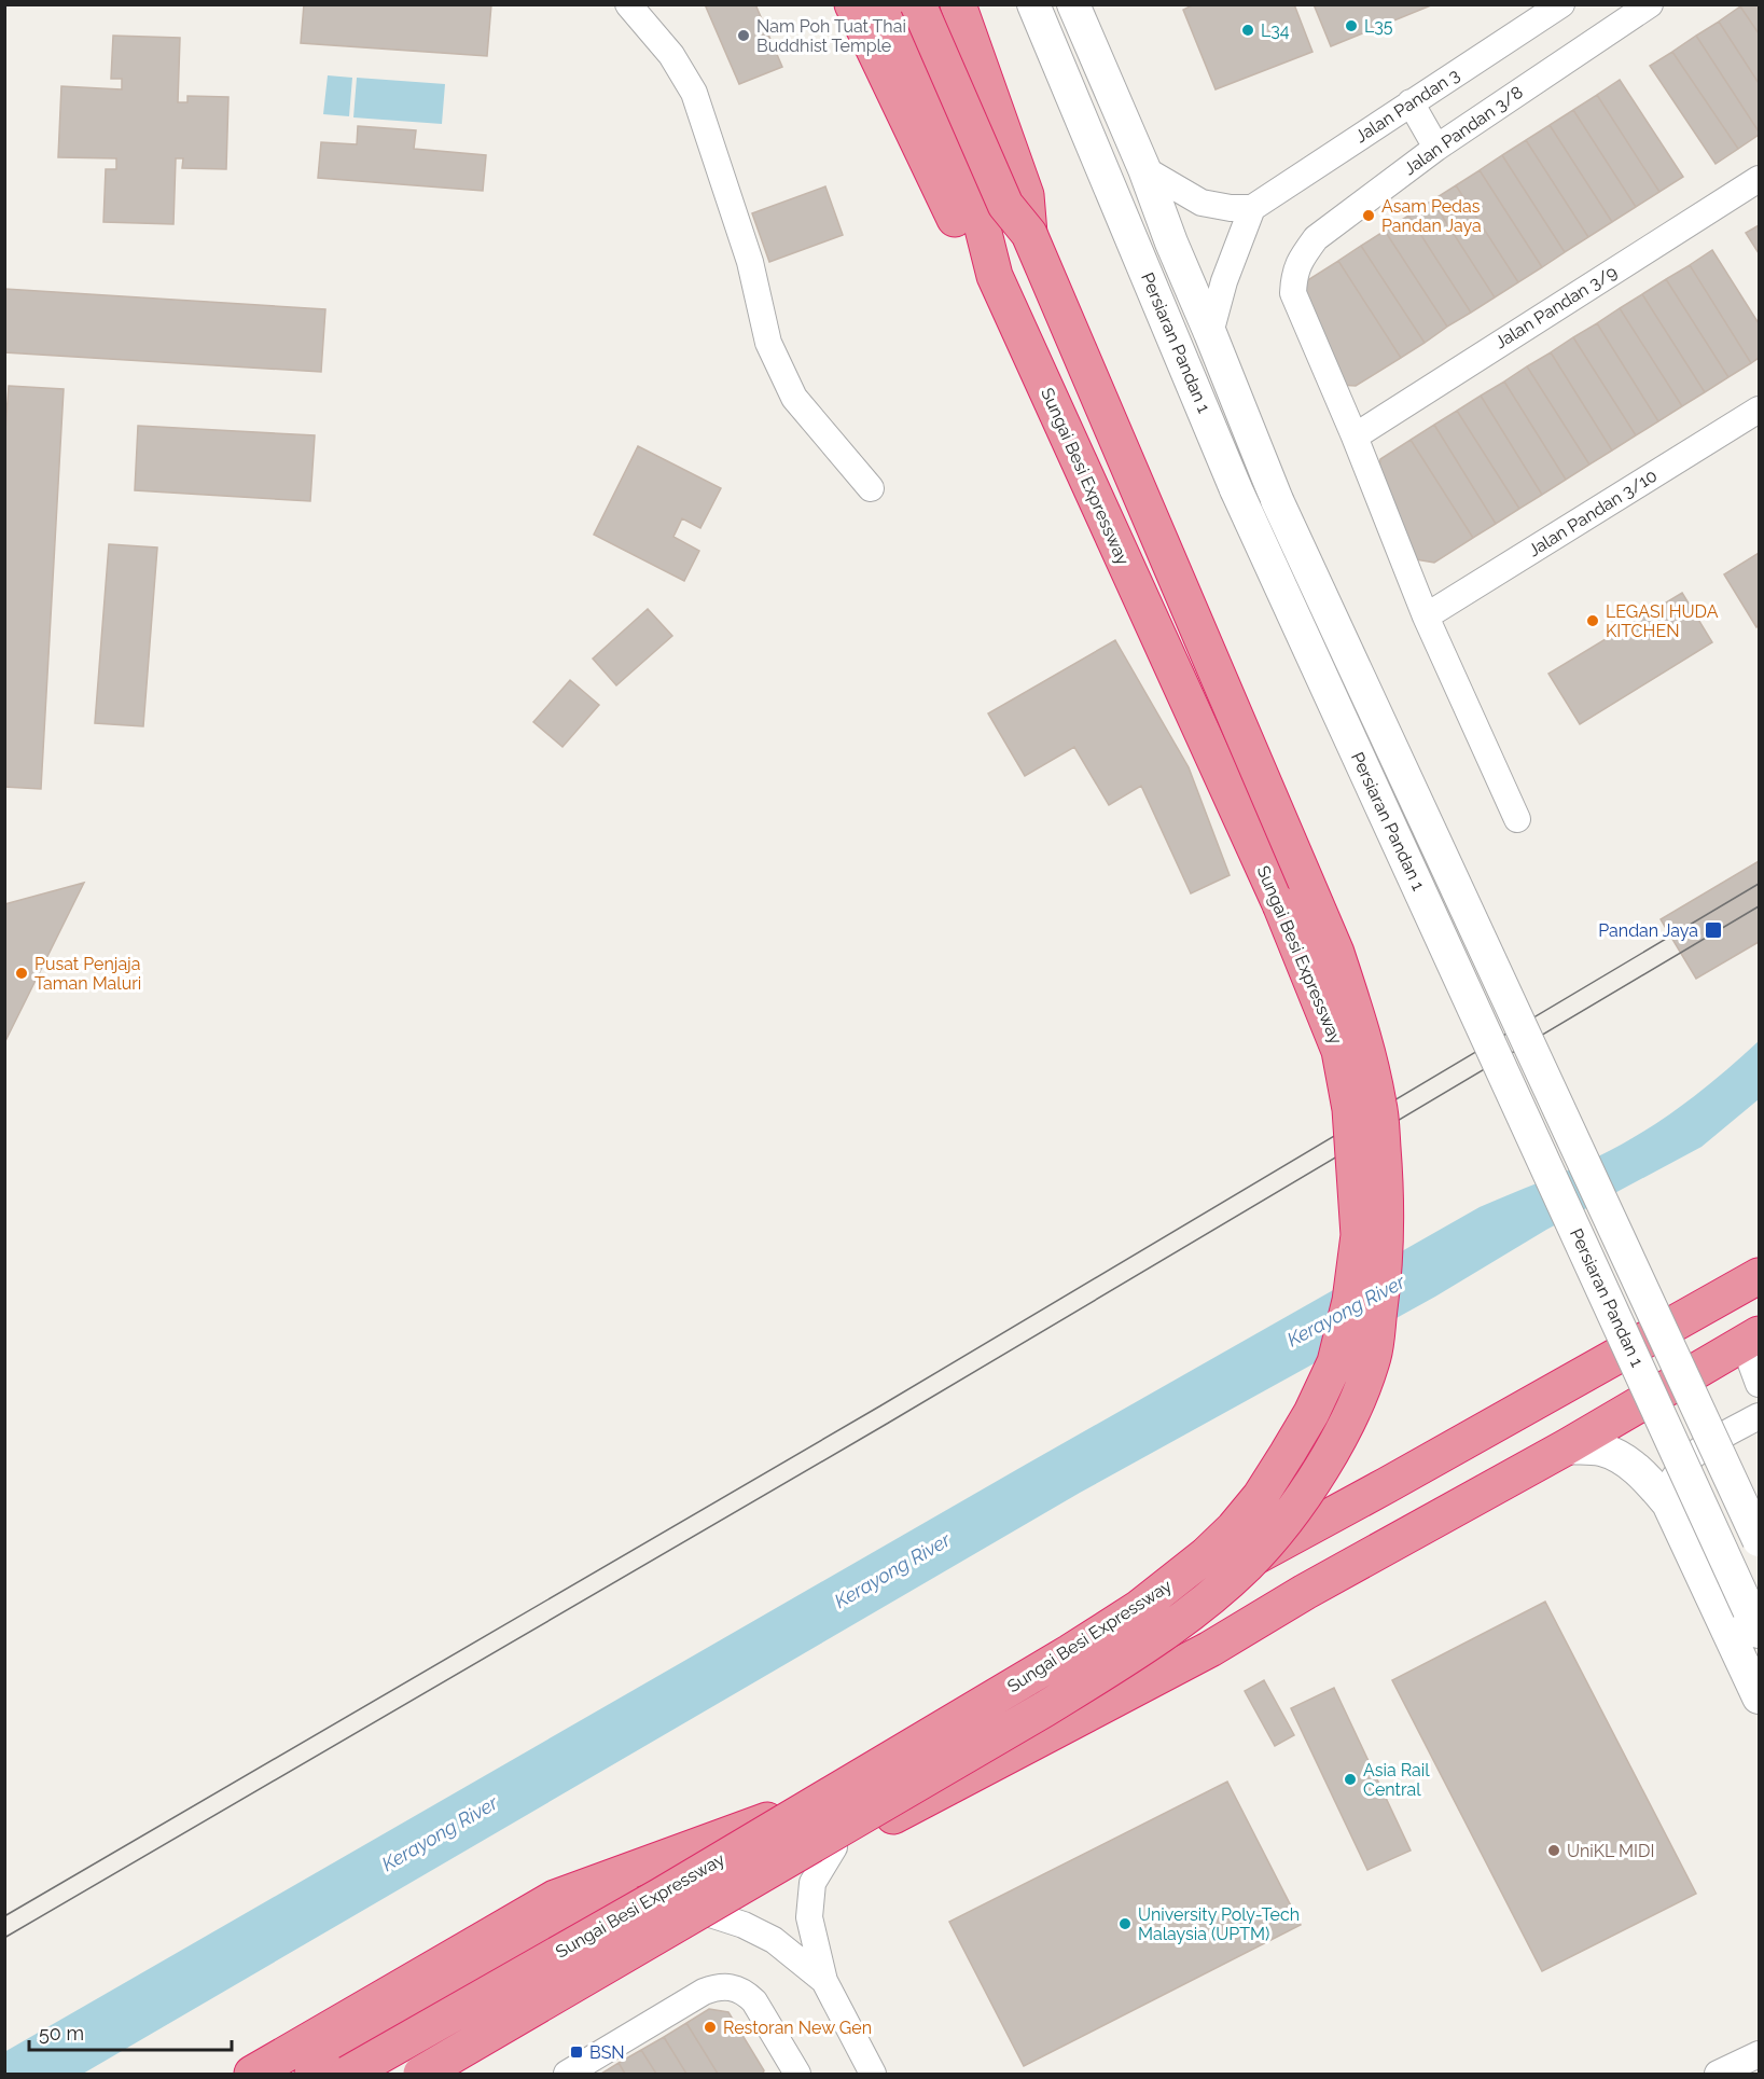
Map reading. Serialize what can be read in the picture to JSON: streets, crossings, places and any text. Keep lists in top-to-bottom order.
{
  "streets": {
    "highway": ["Sungai Besi Expressway"],
    "street": [
      "Jalan Pandan 3",
      "Jalan Pandan 3/8",
      "Jalan Pandan 3/9",
      "Persiaran Pandan 1",
      "Jalan Pandan 3/10"
    ]
  },
  "crossings": [
    ["Jalan Pandan 3/8", "Jalan Pandan 3/9"]
  ],
  "water": ["Kerayong River"],
  "places": {
    "other": [
      "L35",
      "L34",
      "Nam Poh Tuat Thai Buddhist Temple",
      "Asam Pedas Pandan Jaya",
      "LEGASI HUDA KITCHEN",
      "Pusat Penjaja Taman Maluri",
      "Asia Rail Central",
      "UniKL MIDI",
      "University Poly-Tech Malaysia (UPTM)",
      "Restoran New Gen"
    ],
    "transit": ["Pandan Jaya", "BSN"]
  },
  "scale_bar": "50 m"
}
